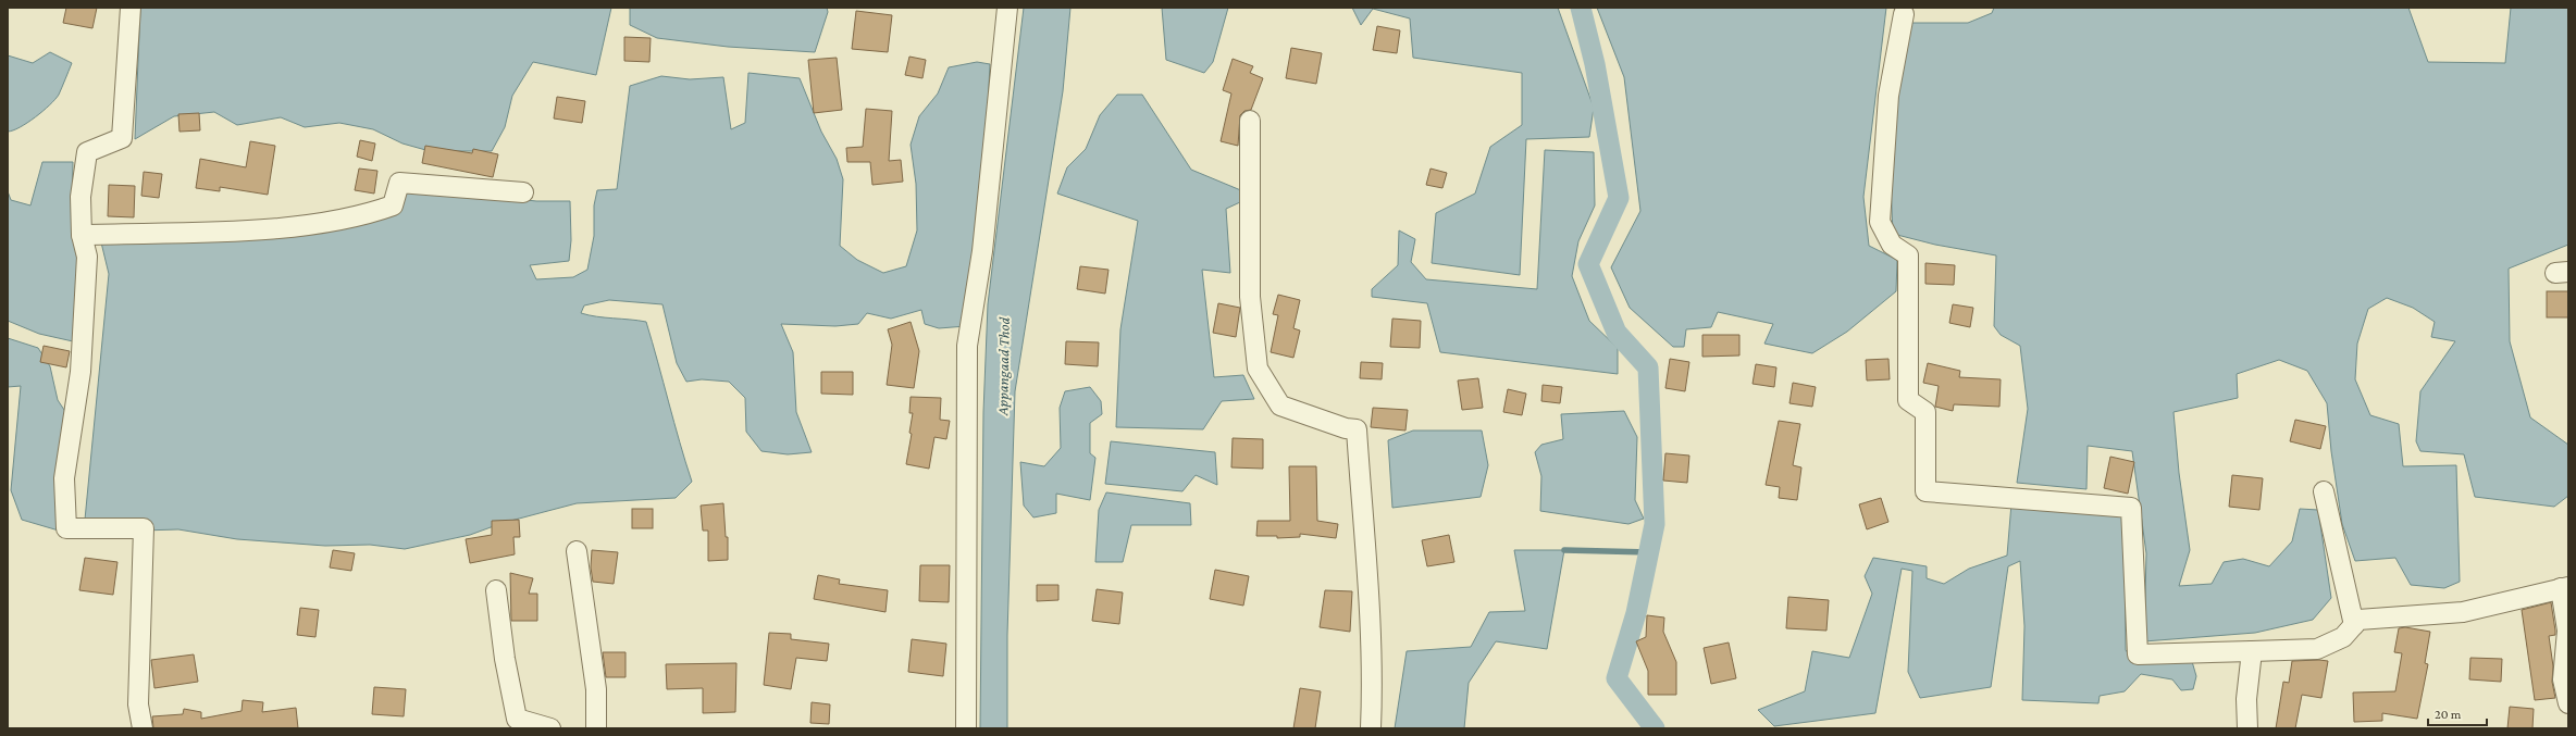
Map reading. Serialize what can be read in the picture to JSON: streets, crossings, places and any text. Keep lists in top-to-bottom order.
{
  "water": ["Appangaad Thod"],
  "scale_bar": "20 m"
}
